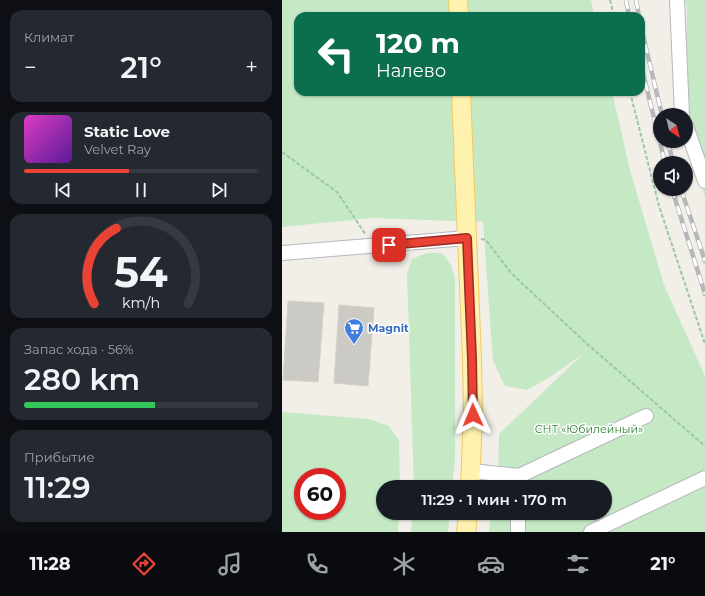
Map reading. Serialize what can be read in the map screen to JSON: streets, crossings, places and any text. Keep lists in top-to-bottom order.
{
  "parks": ["СНТ «Юбилейный»"],
  "places": {
    "supermarket": ["Magnit"]
  },
  "north": "bottom right",
  "page": {
    "tile": [
      "Климат",
      ["Запас хода · 56%", "280 km"],
      ["Прибытие", "11:29"]
    ],
    "turn": ["120 m", "Налево"],
    "heat": ["−", "21°", "+"],
    "song": ["Static Love", "Velvet Ray"],
    "limit": "60",
    "trip": "11:29 · 1 мин · 170 m",
    "tabs": ["11:28", "21°"],
    "gauge": ["54", "km/h"]
  }
}
